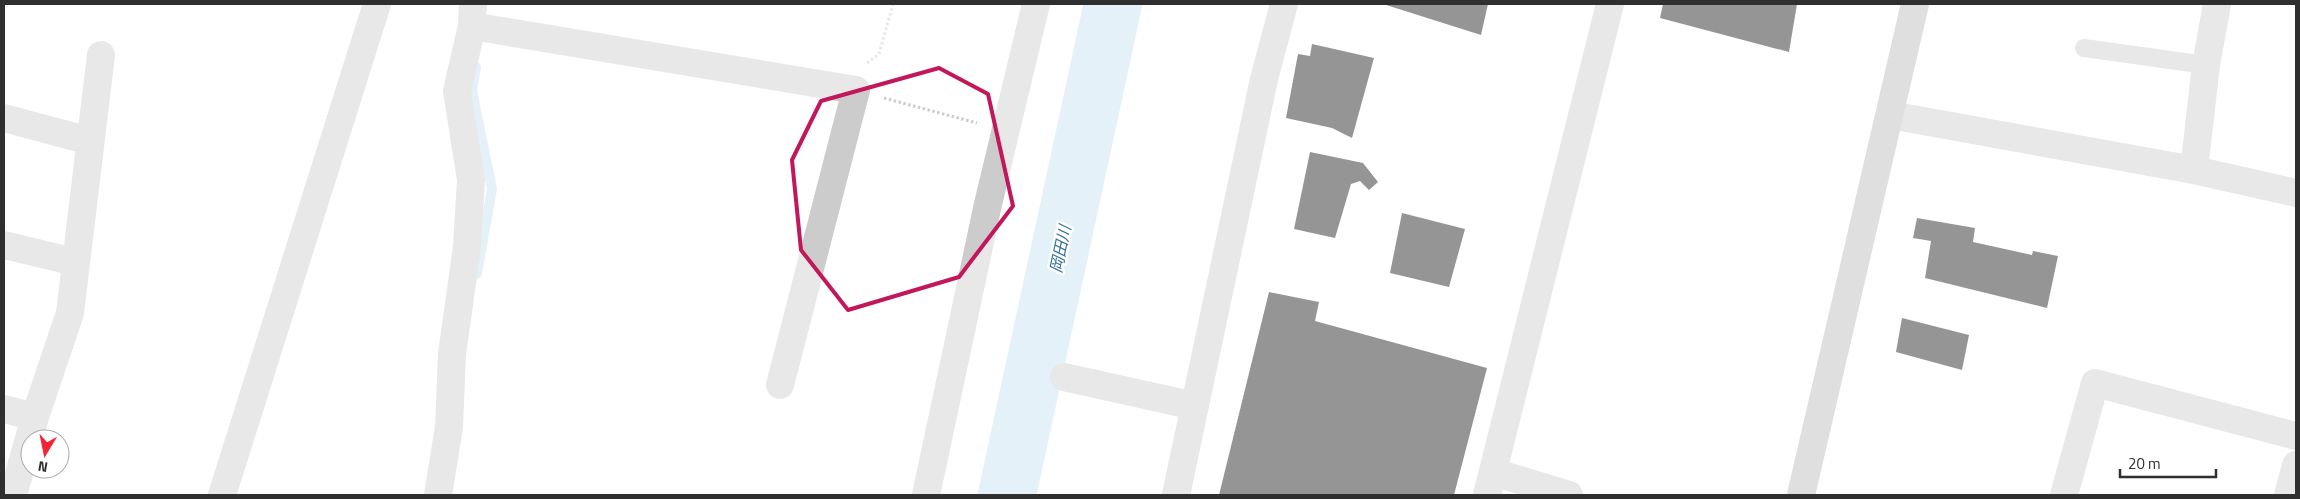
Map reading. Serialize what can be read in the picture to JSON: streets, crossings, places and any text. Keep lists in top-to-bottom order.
{
  "water": ["岡田川"],
  "scale_bar": "20 m",
  "north": "bottom"
}
